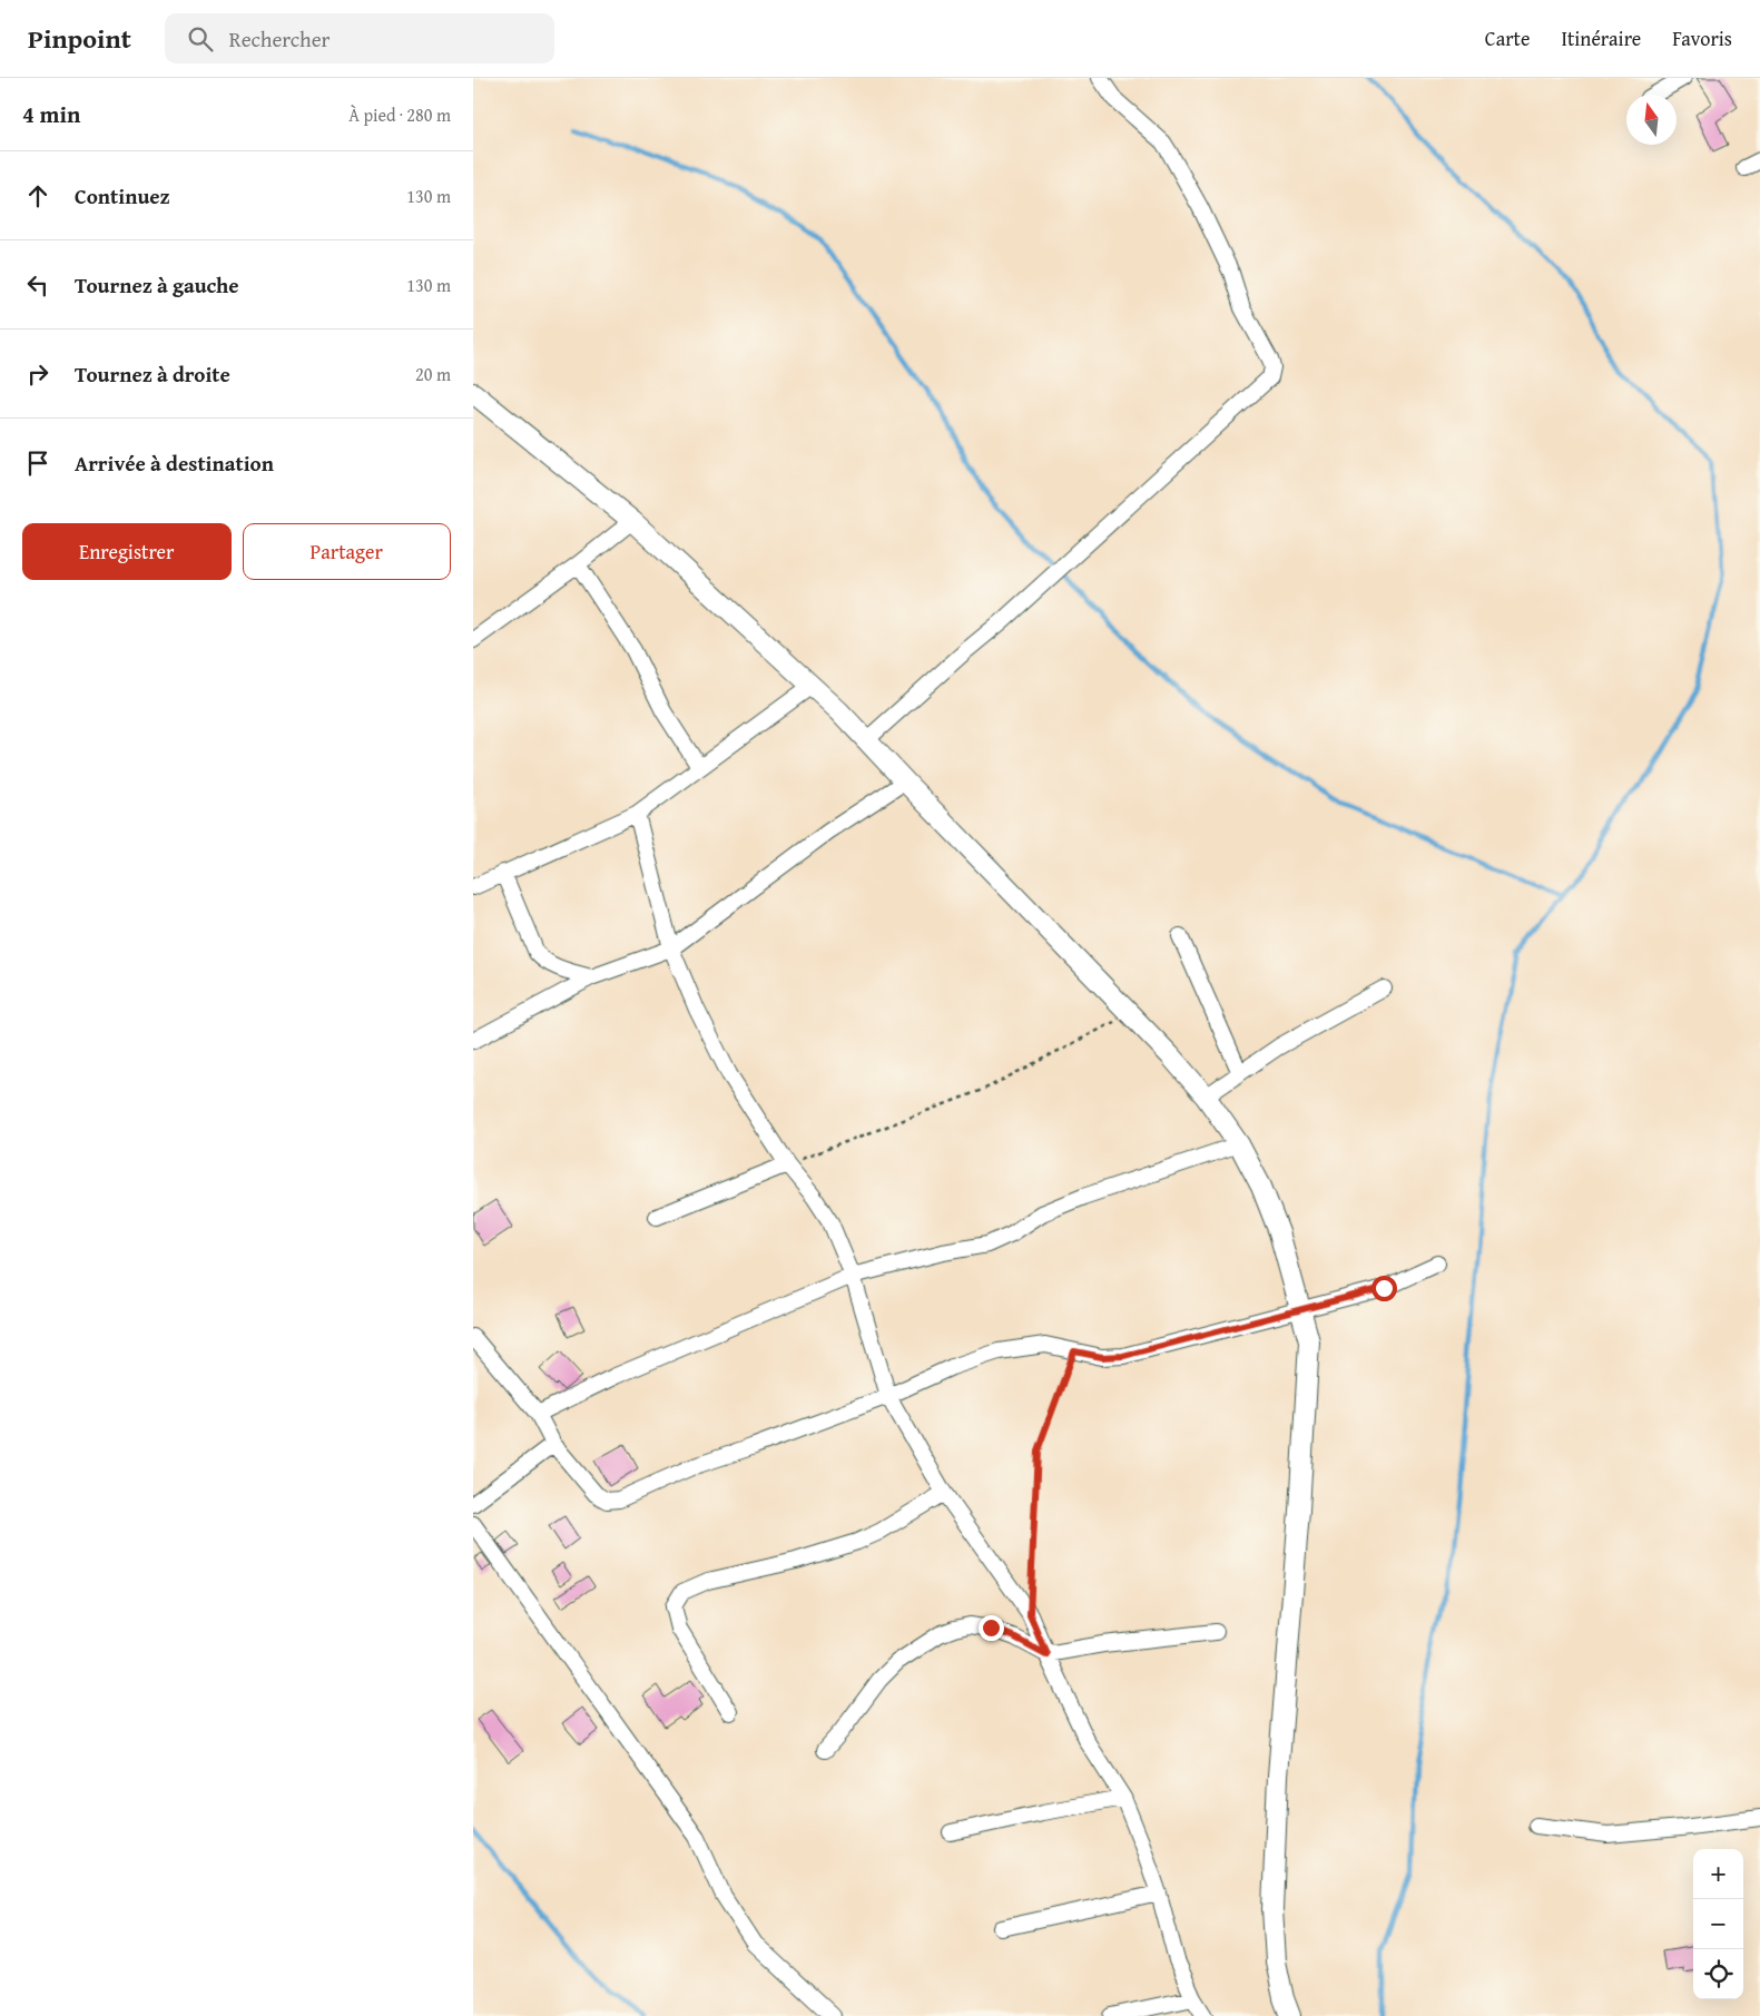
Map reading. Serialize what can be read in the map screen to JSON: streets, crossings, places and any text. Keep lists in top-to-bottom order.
{
  "north": "top",
  "page": {
    "header": "Pinpoint",
    "search": "Rechercher",
    "nav": ["Carte", "Itinéraire", "Favoris"],
    "heading": ["4 min", "À pied · 280 m"],
    "list": [
      ["Continuez", "130 m"],
      ["Tournez à gauche", "130 m"],
      ["Tournez à droite", "20 m"],
      "Arrivée à destination"
    ],
    "buttons": ["Enregistrer", "Partager"],
    "map_buttons": ["+", "−"]
  }
}
